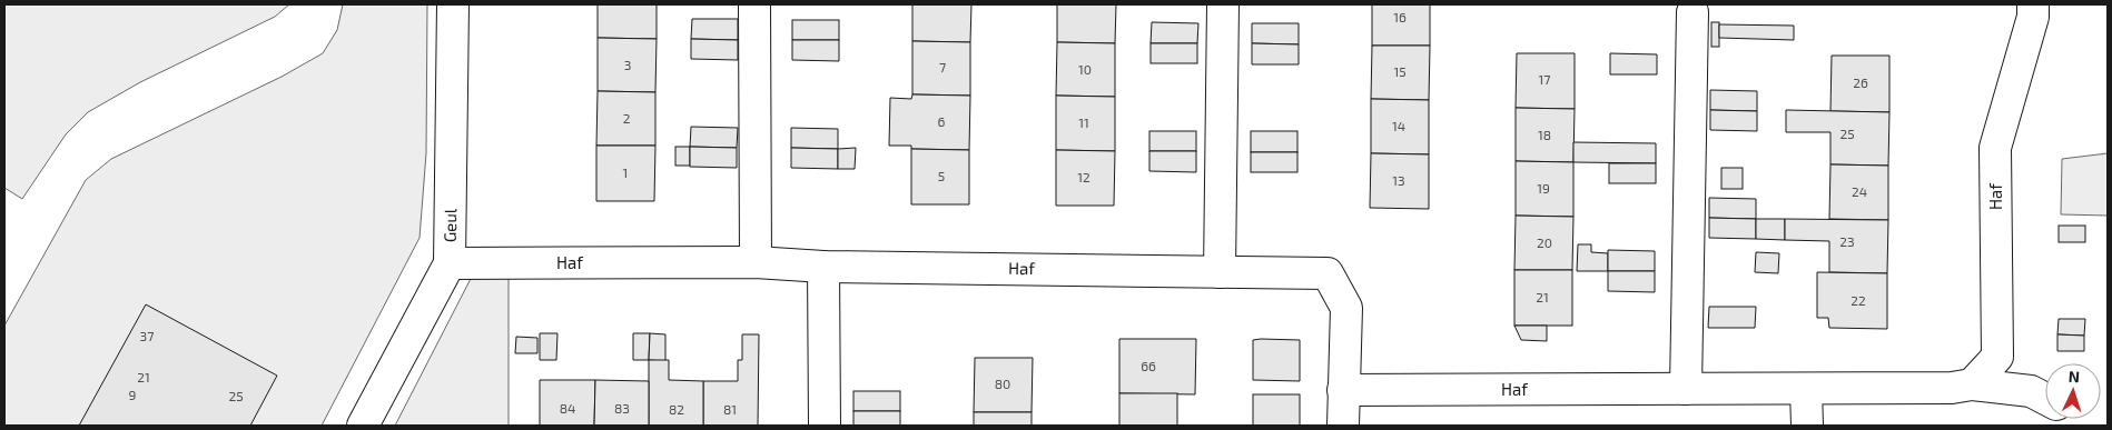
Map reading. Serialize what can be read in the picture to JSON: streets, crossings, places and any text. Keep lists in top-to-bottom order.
{
  "streets": {
    "street": ["Haf", "Geul"]
  },
  "crossings": [
    ["Haf", "Geul"]
  ],
  "house_numbers": [
    "16",
    "3",
    "7",
    "10",
    "15",
    "17",
    "26",
    "2",
    "6",
    "11",
    "14",
    "25",
    "18",
    "1",
    "5",
    "12",
    "13",
    "19",
    "24",
    "23",
    "20",
    "21",
    "22",
    "37",
    "66",
    "21",
    "80",
    "9",
    "25",
    "84",
    "83",
    "82",
    "81"
  ],
  "north": "top"
}
